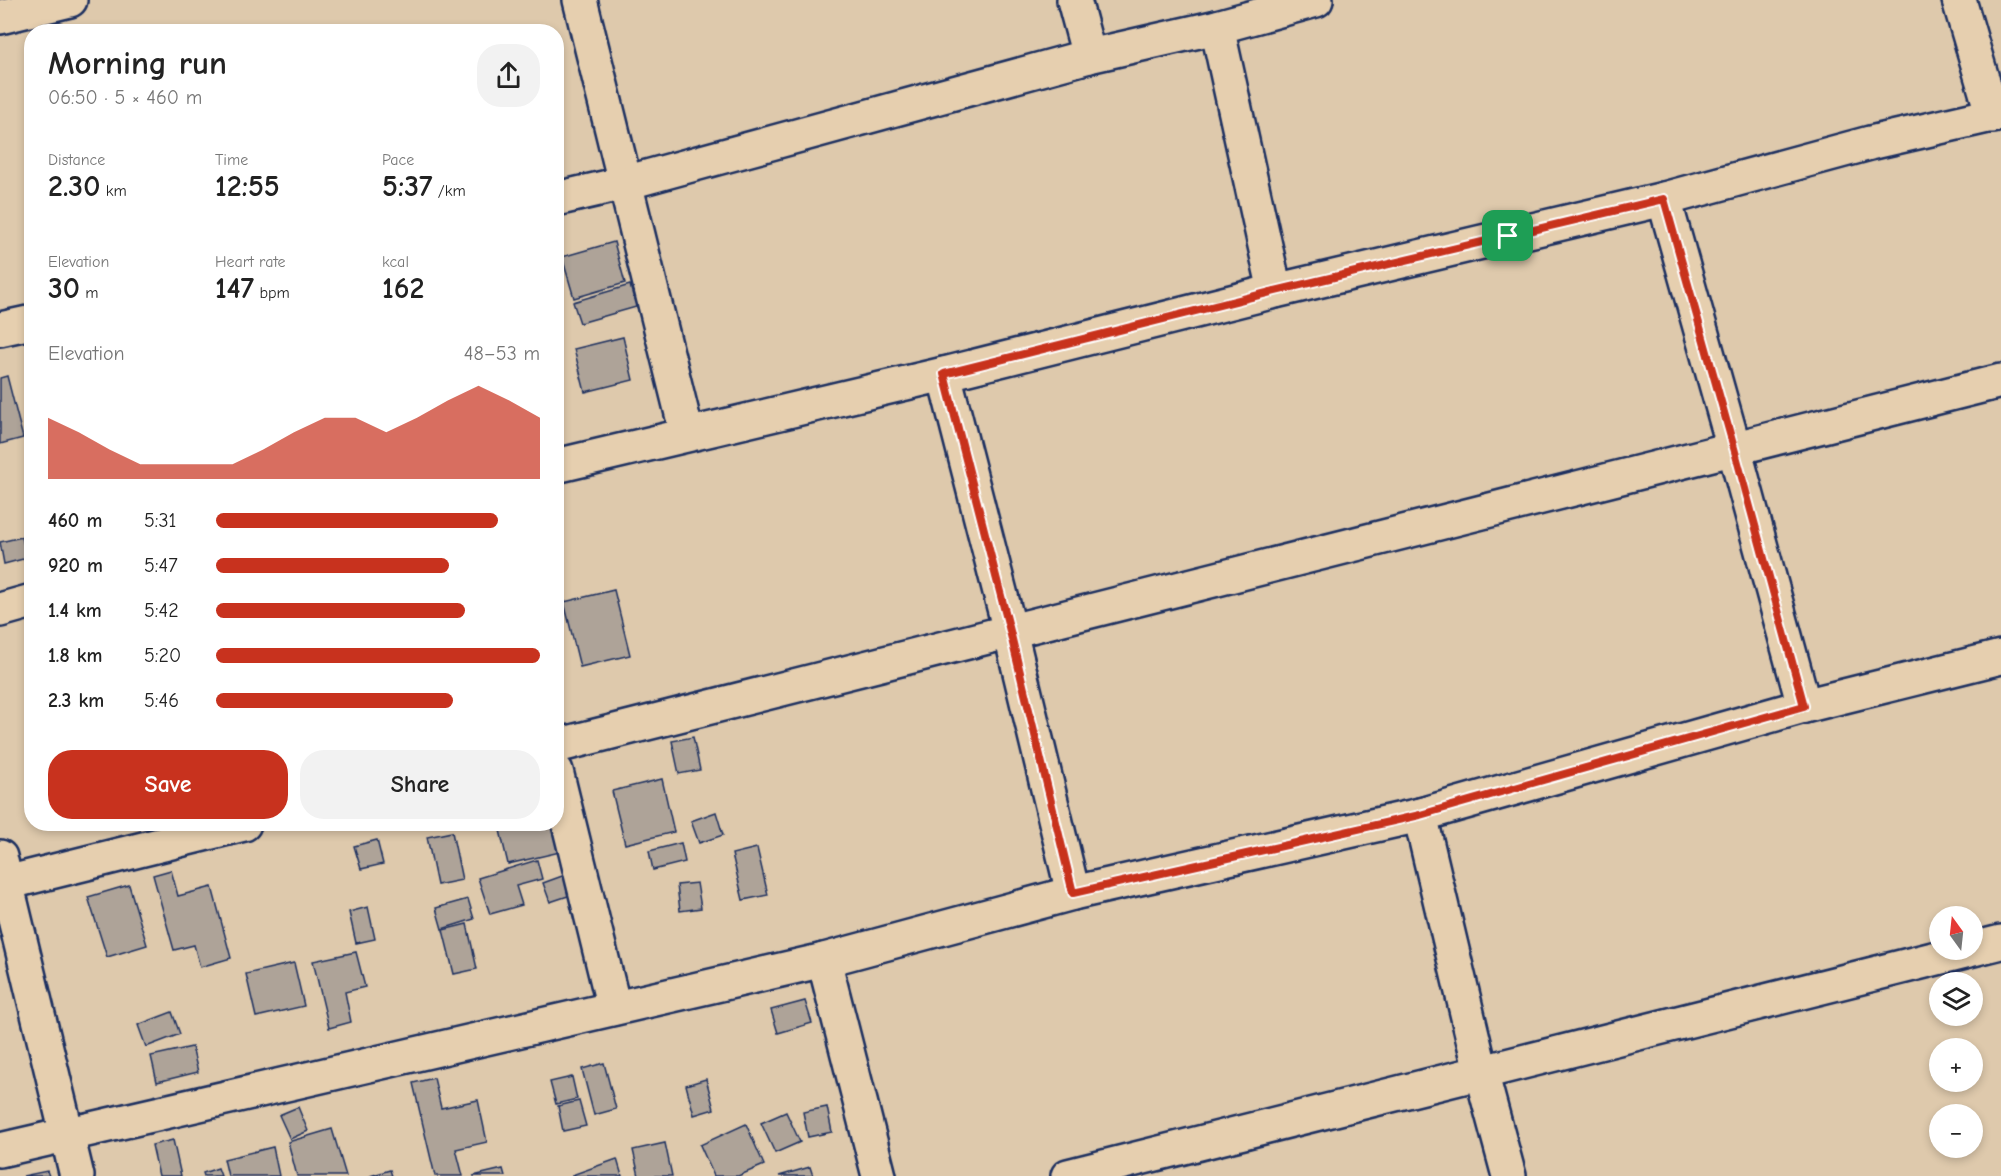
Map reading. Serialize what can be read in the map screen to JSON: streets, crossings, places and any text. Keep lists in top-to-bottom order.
{
  "north": "top",
  "page": {
    "heading": ["Morning run", "06:50 · 5 × 460 m"],
    "stats": [
      ["Distance", "2.30 km"],
      ["Time", "12:55"],
      ["Pace", "5:37 /km"],
      ["Elevation", "30 m"],
      ["Heart rate", "147 bpm"],
      ["kcal", "162"]
    ],
    "chart": ["Elevation", "48–53 m"],
    "list": [
      {
        "name": "460 m",
        "note": "5:31"
      },
      {
        "name": "920 m",
        "note": "5:47"
      },
      {
        "name": "1.4 km",
        "note": "5:42"
      },
      {
        "name": "1.8 km",
        "note": "5:20"
      },
      {
        "name": "2.3 km",
        "note": "5:46"
      }
    ],
    "buttons": ["Save", "Share"],
    "map_buttons": ["+", "−"]
  }
}
